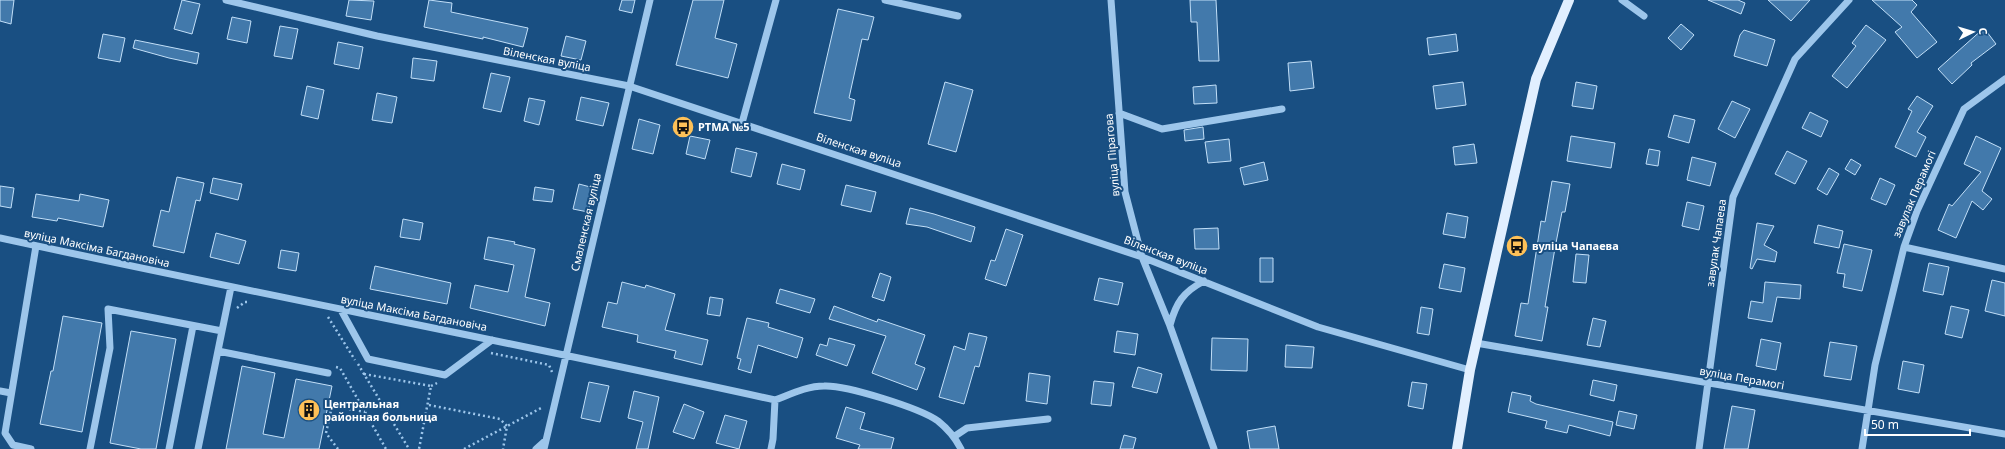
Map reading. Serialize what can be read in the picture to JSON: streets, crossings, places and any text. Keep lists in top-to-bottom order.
{
  "streets": {
    "street": [
      "Віленская вуліца",
      "вуліца Пірагова",
      "завулак Перамогі",
      "Смаленская вуліца",
      "завулак Чапаева",
      "вуліца Максіма Багдановіча",
      "вуліца Перамогі"
    ]
  },
  "crossings": [
    ["Віленская вуліца", "вуліца Пірагова"],
    ["Віленская вуліца", "Смаленская вуліца"],
    ["завулак Перамогі", "вуліца Перамогі"],
    ["Смаленская вуліца", "вуліца Максіма Багдановіча"],
    ["завулак Чапаева", "вуліца Перамогі"]
  ],
  "places": {
    "bus stop": ["РТМА №5", "вуліца Чапаева"],
    "building": ["Центральная районная больница"]
  },
  "scale_bar": "50 m",
  "north": "right"
}
